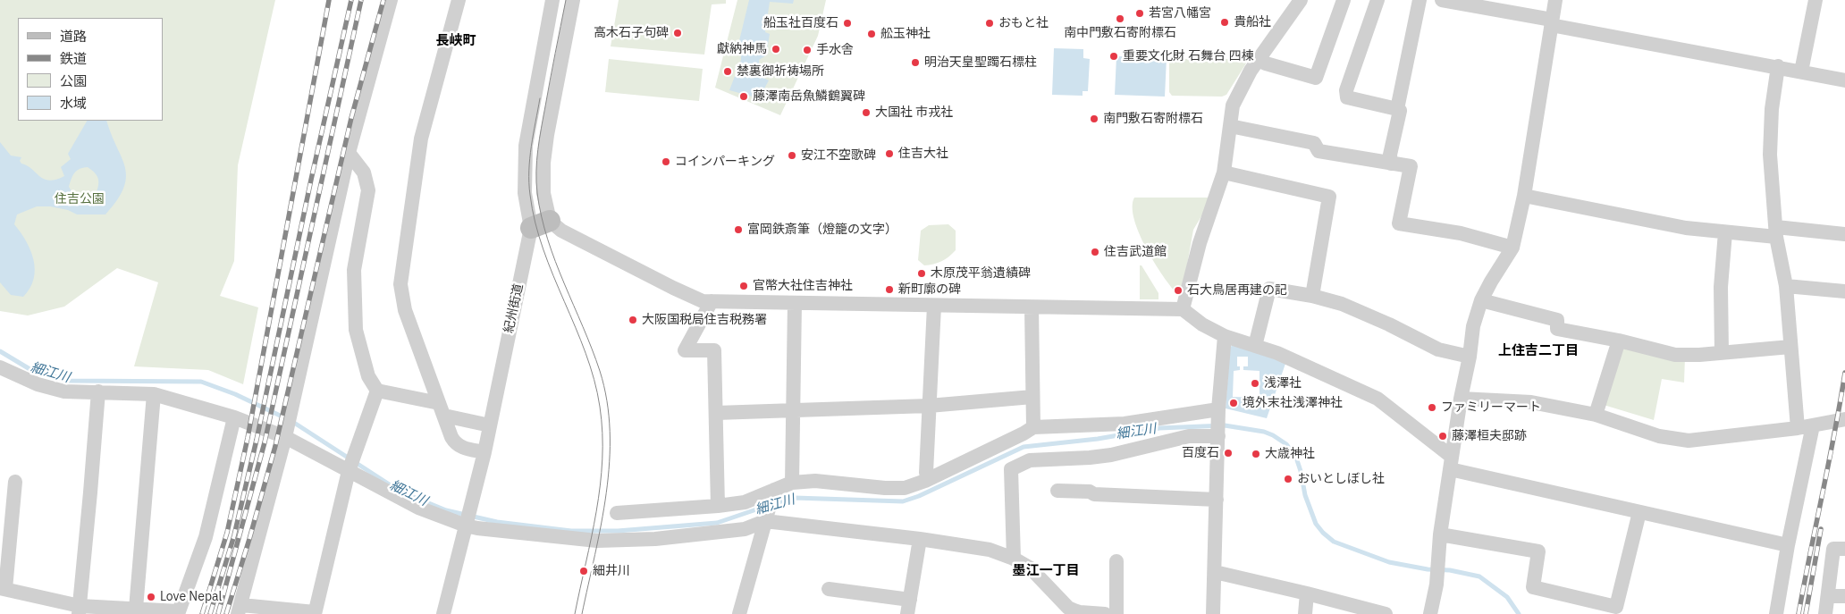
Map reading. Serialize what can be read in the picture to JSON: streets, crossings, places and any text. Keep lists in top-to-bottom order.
{
  "streets": {
    "street": ["紀州街道"]
  },
  "districts": ["長峡町", "上住吉二丁目", "墨江一丁目"],
  "water": ["細江川"],
  "parks": ["住吉公園"],
  "places": [
    "若宮八幡宮",
    "南中門敷石寄附標石",
    "貴船社",
    "船玉社百度石",
    "おもと社",
    "高木石子句碑",
    "舩玉神社",
    "獻納神馬",
    "手水舎",
    "重要文化財 石舞台 四棟",
    "明治天皇聖躅石標柱",
    "禁裏御祈祷場所",
    "藤澤南岳魚鱗鶴翼碑",
    "大国社 市戎社",
    "南門敷石寄附標石",
    "住吉大社",
    "安江不空歌碑",
    "コインパーキング",
    "富岡鉄斎筆（燈籠の文字）",
    "住吉武道館",
    "木原茂平翁遺績碑",
    "官幣大社住吉神社",
    "新町廓の碑",
    "石大鳥居再建の記",
    "大阪国税局住吉税務署",
    "浅澤社",
    "境外末社浅澤神社",
    "ファミリーマート",
    "藤澤桓夫邸跡",
    "百度石",
    "大歳神社",
    "おいとしぼし社",
    "細井川",
    "Love Nepal"
  ],
  "legend": [
    "道路",
    "鉄道",
    "公園",
    "水域"
  ]
}
